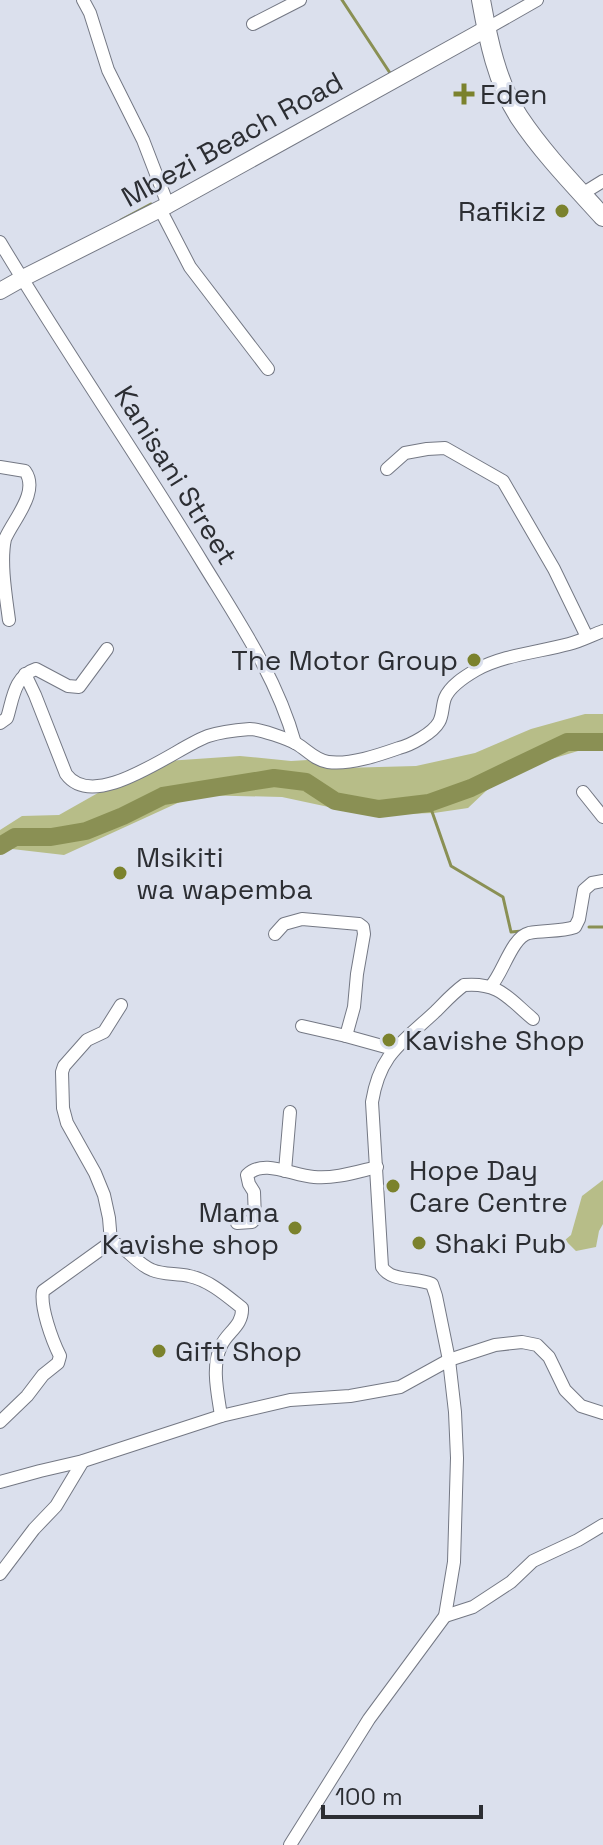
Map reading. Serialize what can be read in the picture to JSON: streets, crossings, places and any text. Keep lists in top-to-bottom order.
{
  "streets": {
    "main road": ["Mbezi Beach Road"],
    "street": ["Kanisani Street"]
  },
  "crossings": [
    ["Mbezi Beach Road", "Kanisani Street"]
  ],
  "places": {
    "health": ["Eden"],
    "other": [
      "Rafikiz",
      "The Motor Group",
      "Msikiti wa wapemba",
      "Kavishe Shop",
      "Hope Day Care Centre",
      "Mama Kavishe shop",
      "Shaki Pub",
      "Gift Shop"
    ]
  },
  "scale_bar": "100 m"
}
